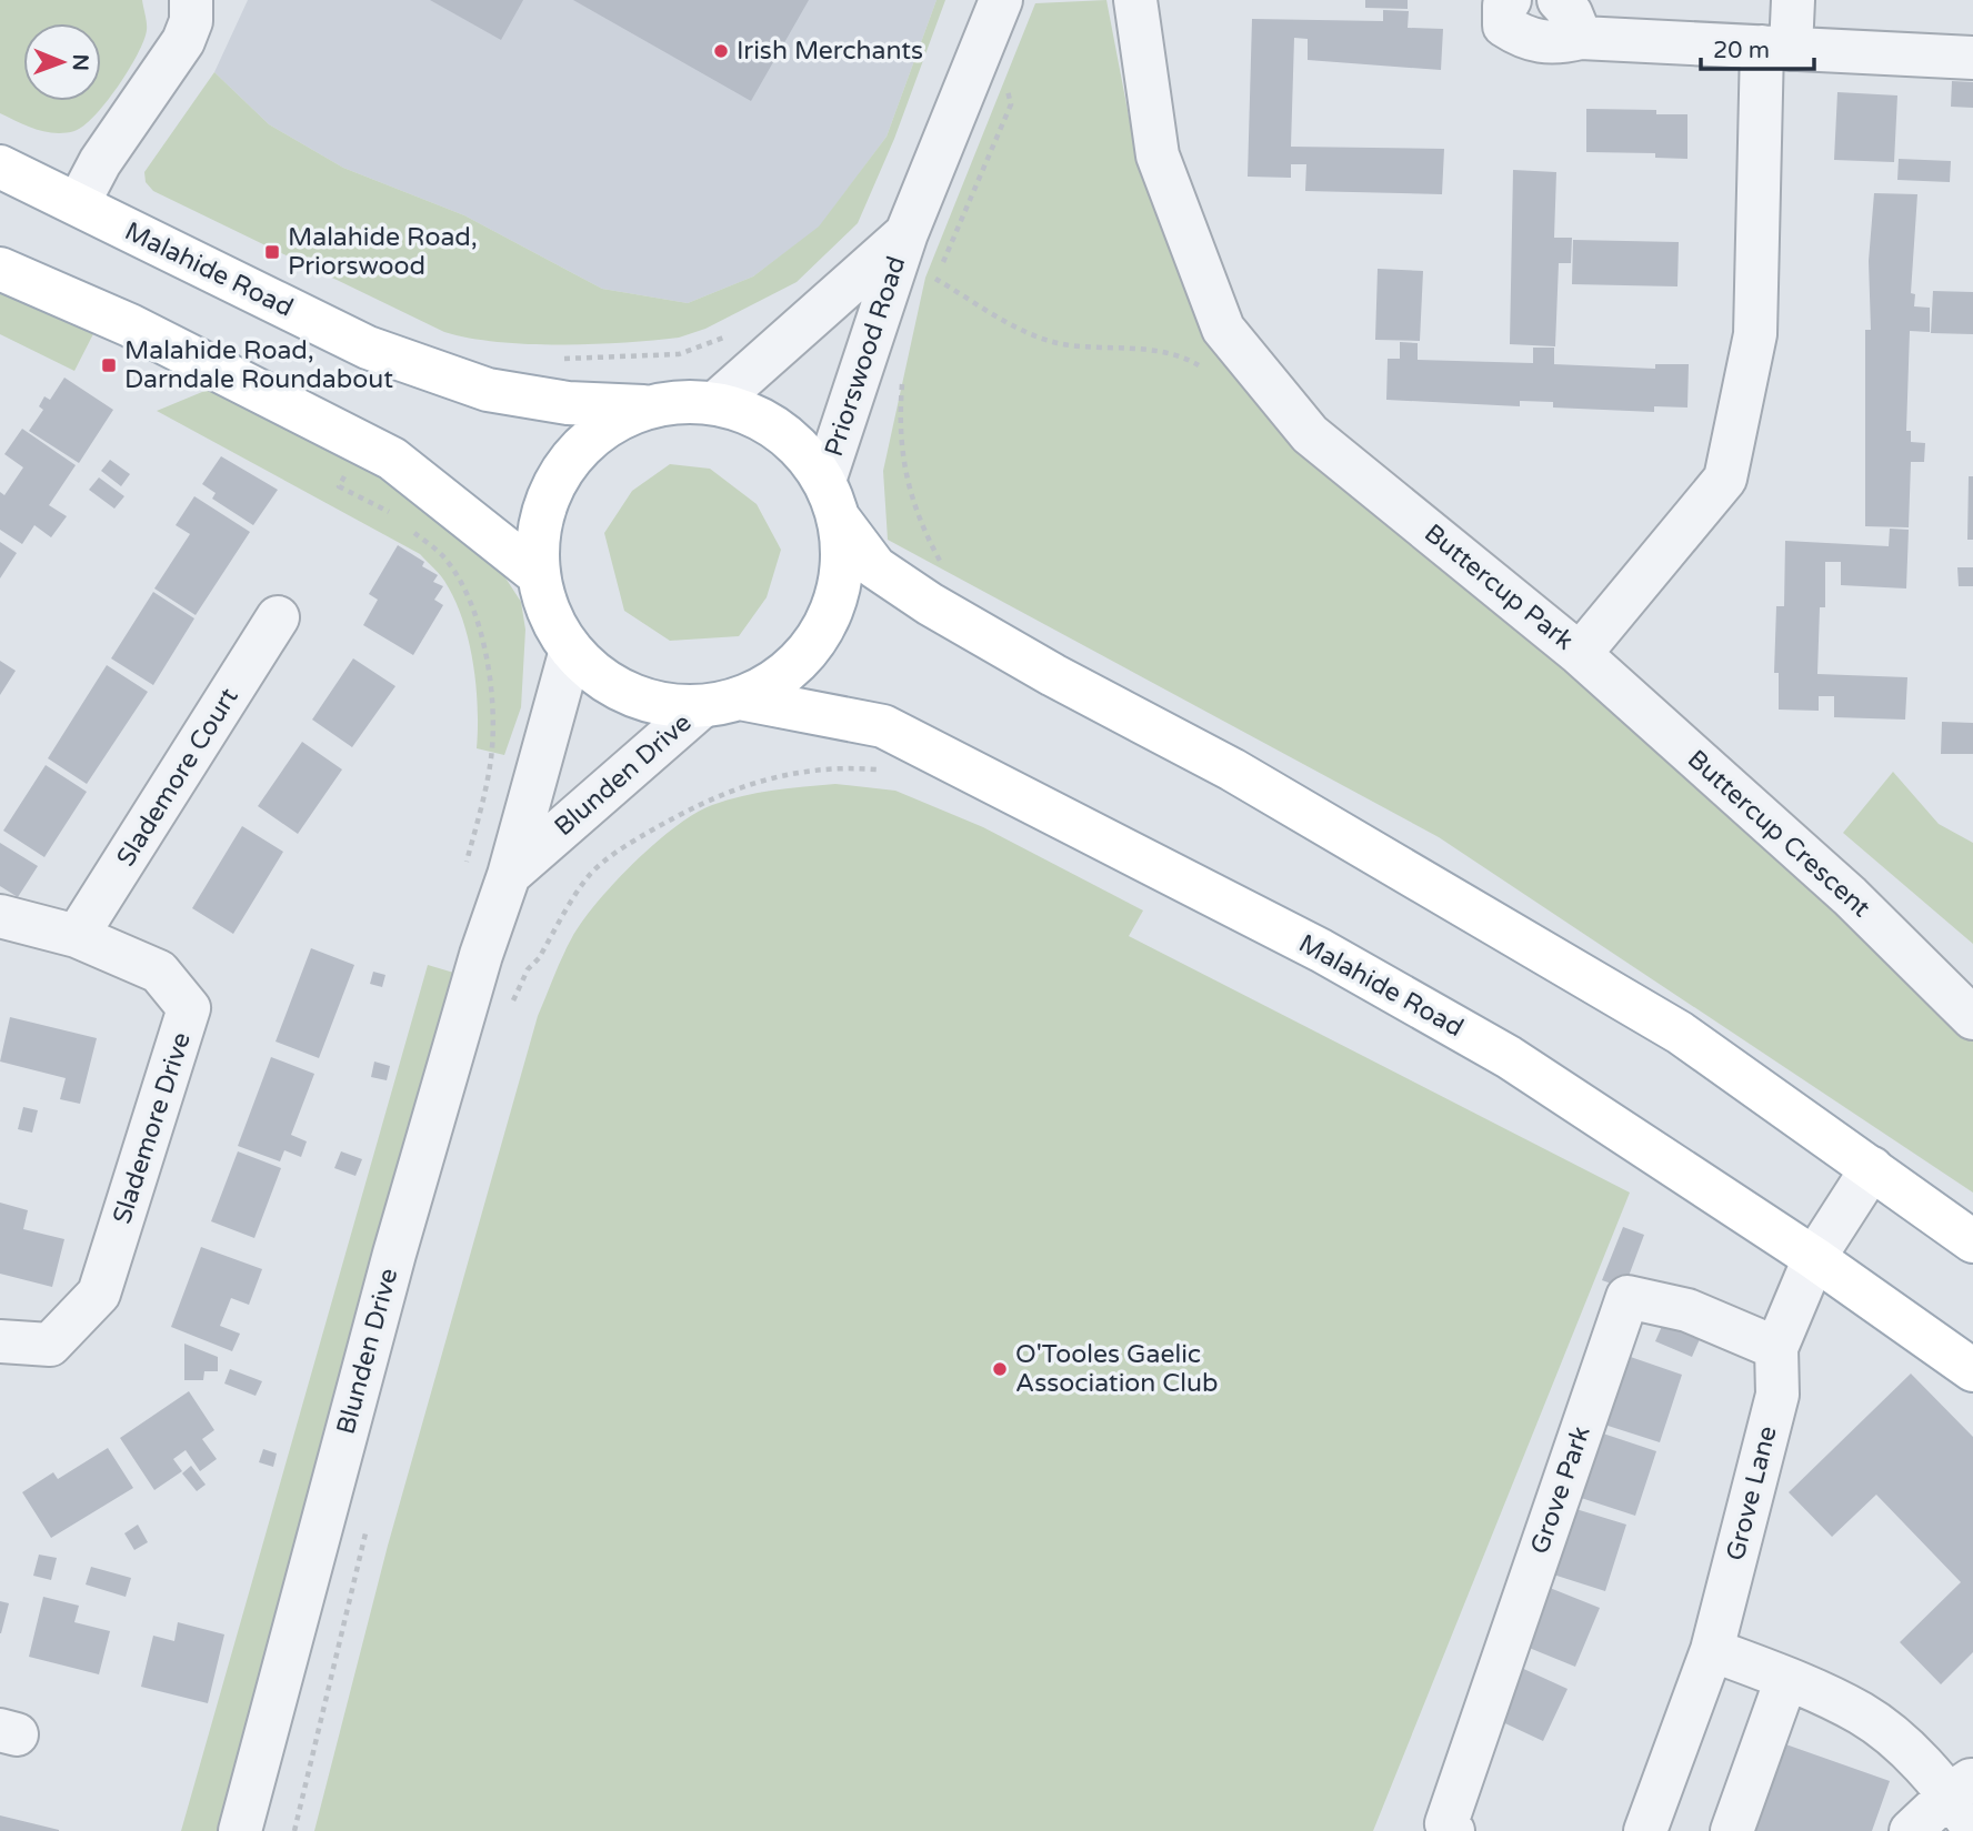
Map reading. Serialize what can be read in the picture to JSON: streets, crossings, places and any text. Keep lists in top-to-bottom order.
{
  "streets": {
    "main road": ["Malahide Road"],
    "street": [
      "Priorswood Road",
      "Buttercup Park",
      "Blunden Drive",
      "Slademore Court",
      "Buttercup Crescent",
      "Slademore Drive",
      "Grove Park",
      "Grove Lane"
    ]
  },
  "crossings": [
    ["Malahide Road", "Blunden Drive"],
    ["Malahide Road", "Grove Lane"],
    ["Buttercup Park", "Buttercup Crescent"],
    ["Slademore Court", "Slademore Drive"],
    ["Grove Park", "Grove Lane"]
  ],
  "places": {
    "other": ["Irish Merchants", "O'Tooles Gaelic Association Club"],
    "transit": ["Malahide Road, Priorswood", "Malahide Road, Darndale Roundabout"]
  },
  "scale_bar": "20 m",
  "north": "right"
}
